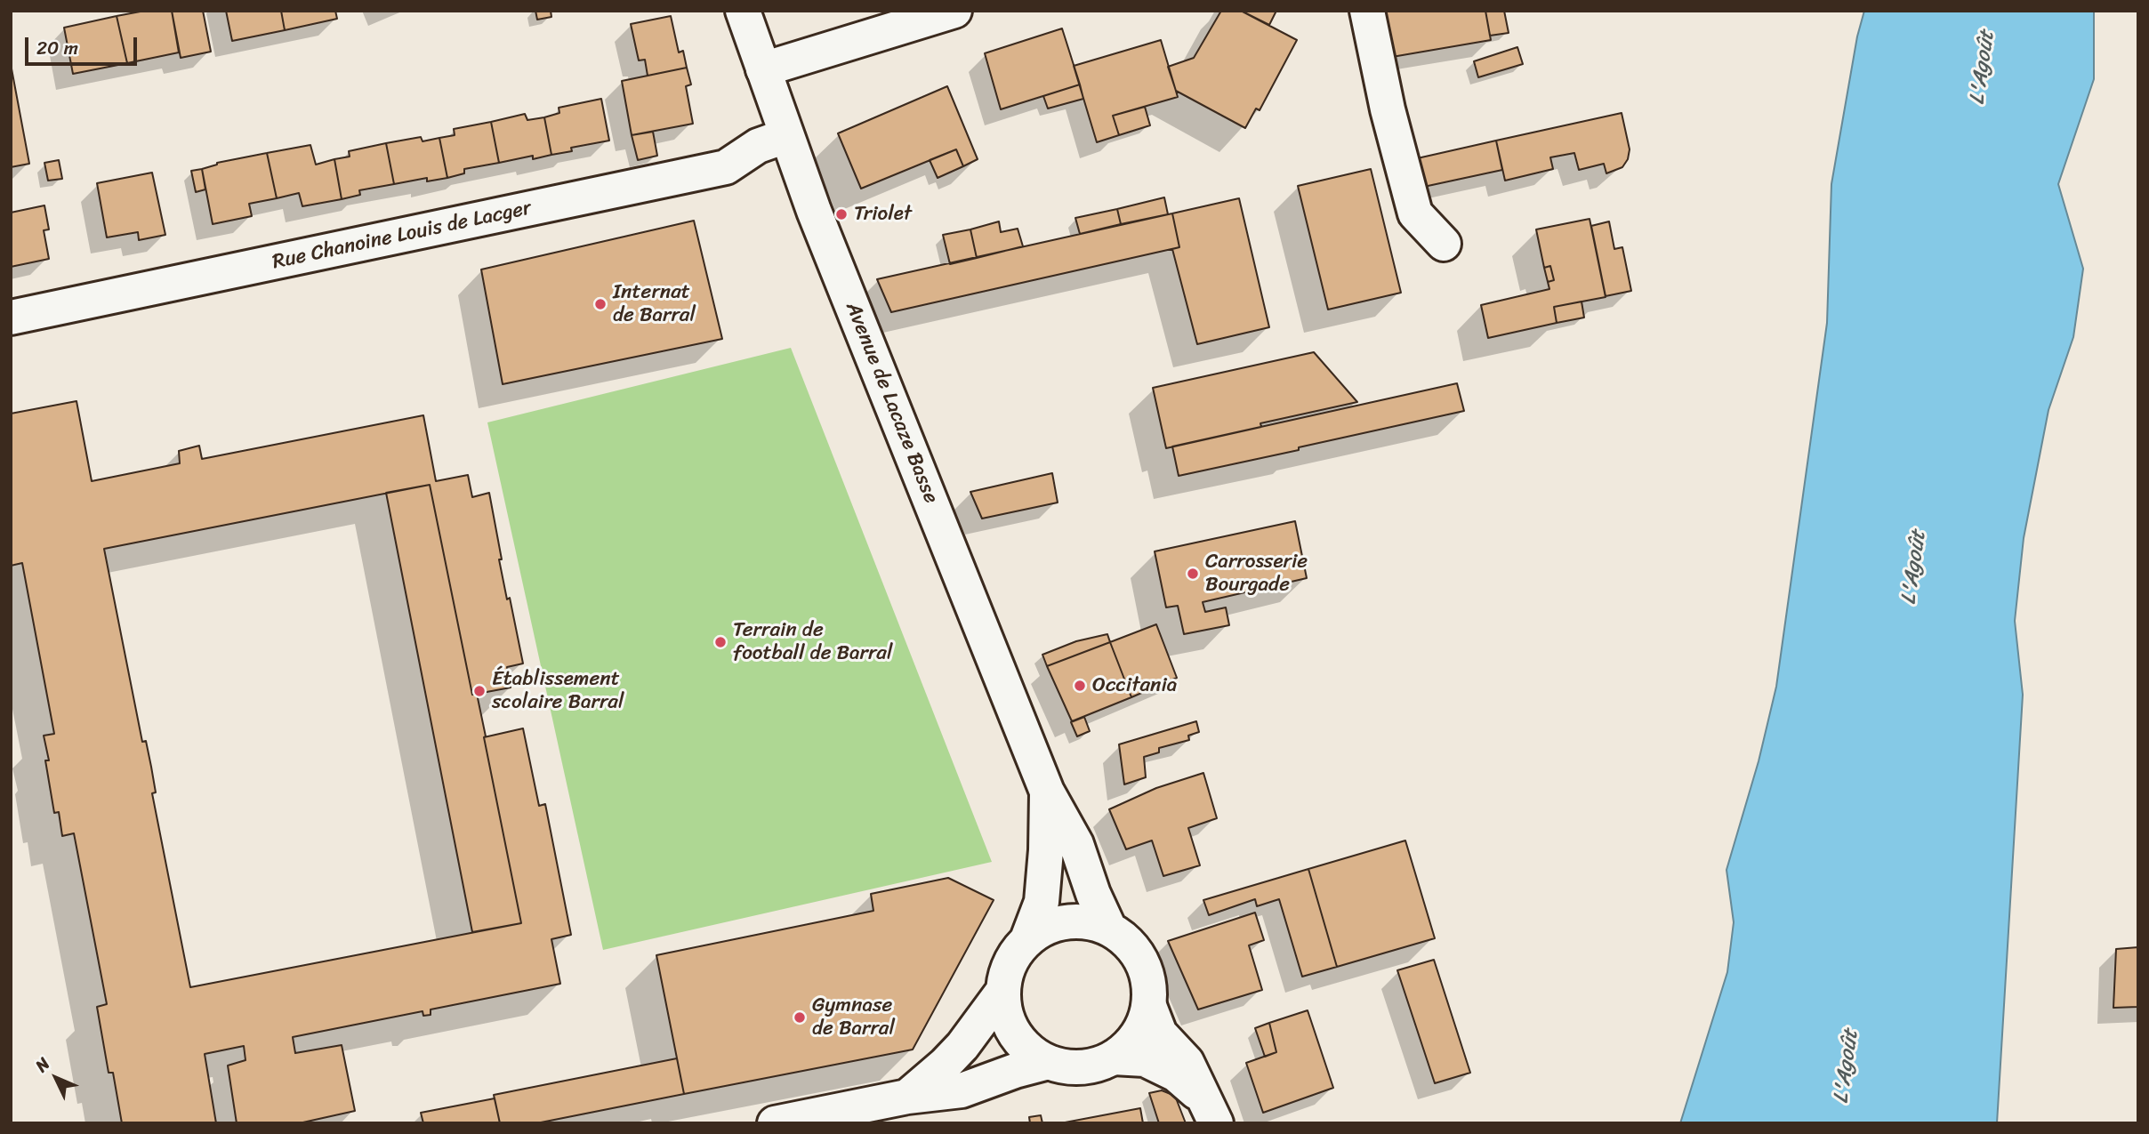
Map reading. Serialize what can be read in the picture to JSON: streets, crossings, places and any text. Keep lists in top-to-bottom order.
{
  "streets": {
    "main road": ["Rue Chanoine Louis de Lacger", "Avenue de Lacaze Basse"]
  },
  "crossings": [
    ["Rue Chanoine Louis de Lacger", "Avenue de Lacaze Basse"]
  ],
  "water": ["L'Agoût"],
  "places": [
    "Triolet",
    "Internat de Barral",
    "Carrosserie Bourgade",
    "Terrain de football de Barral",
    "Occitania",
    "Établissement scolaire Barral",
    "Gymnase de Barral"
  ],
  "scale_bar": "20 m",
  "north": "top left"
}
